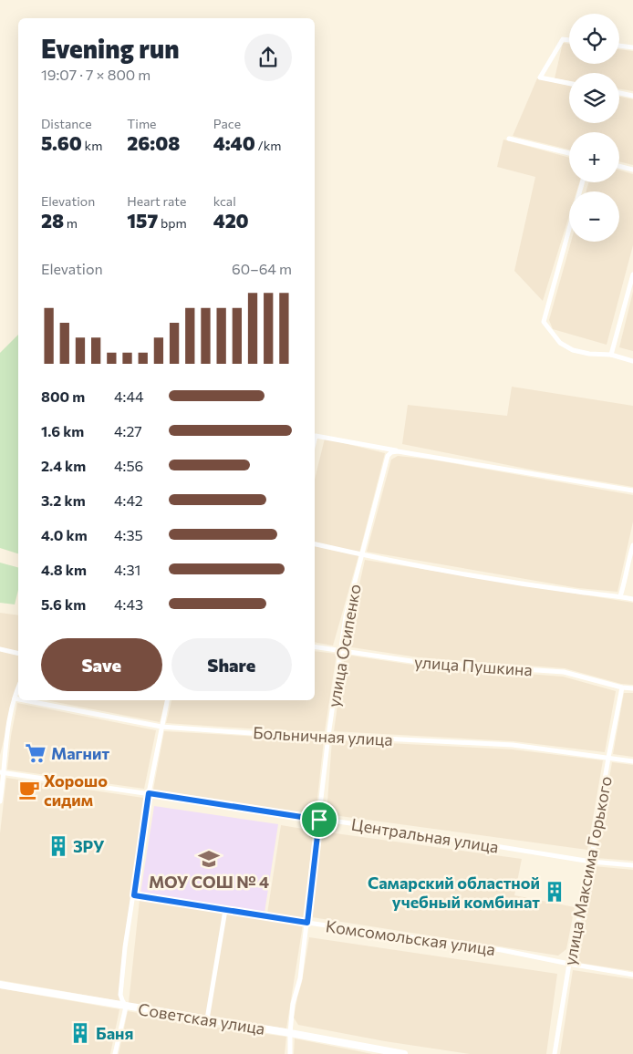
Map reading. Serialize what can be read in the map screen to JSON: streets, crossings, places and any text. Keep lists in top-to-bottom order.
{
  "streets": {
    "street": [
      "улица Осипенко",
      "улица Пушкина",
      "Больничная улица",
      "Центральная улица",
      "улица Максима Горького",
      "Комсомольская улица",
      "Советская улица"
    ]
  },
  "crossings": [
    ["улица Осипенко", "улица Пушкина"],
    ["улица Осипенко", "Больничная улица"],
    ["улица Осипенко", "Центральная улица"],
    ["улица Осипенко", "Комсомольская улица"],
    ["улица Осипенко", "Советская улица"],
    ["улица Пушкина", "улица Максима Горького"],
    ["Больничная улица", "улица Максима Горького"],
    ["Центральная улица", "улица Максима Горького"],
    ["улица Максима Горького", "Комсомольская улица"]
  ],
  "places": {
    "supermarket": ["Магнит"],
    "cafe": ["Хорошо сидим"],
    "building": ["ЗРУ", "Самарский областной учебный комбинат", "Баня"],
    "school or university": ["МОУ СОШ № 4"]
  },
  "page": {
    "map_buttons": ["+", "−"],
    "heading": ["Evening run", "19:07 · 7 × 800 m"],
    "stats": [
      ["Distance", "5.60 km"],
      ["Time", "26:08"],
      ["Pace", "4:40 /km"],
      ["Elevation", "28 m"],
      ["Heart rate", "157 bpm"],
      ["kcal", "420"]
    ],
    "chart": ["Elevation", "60–64 m"],
    "list": [
      {
        "name": "800 m",
        "note": "4:44"
      },
      {
        "name": "1.6 km",
        "note": "4:27"
      },
      {
        "name": "2.4 km",
        "note": "4:56"
      },
      {
        "name": "3.2 km",
        "note": "4:42"
      },
      {
        "name": "4.0 km",
        "note": "4:35"
      },
      {
        "name": "4.8 km",
        "note": "4:31"
      },
      {
        "name": "5.6 km",
        "note": "4:43"
      }
    ],
    "buttons": ["Save", "Share"]
  }
}
